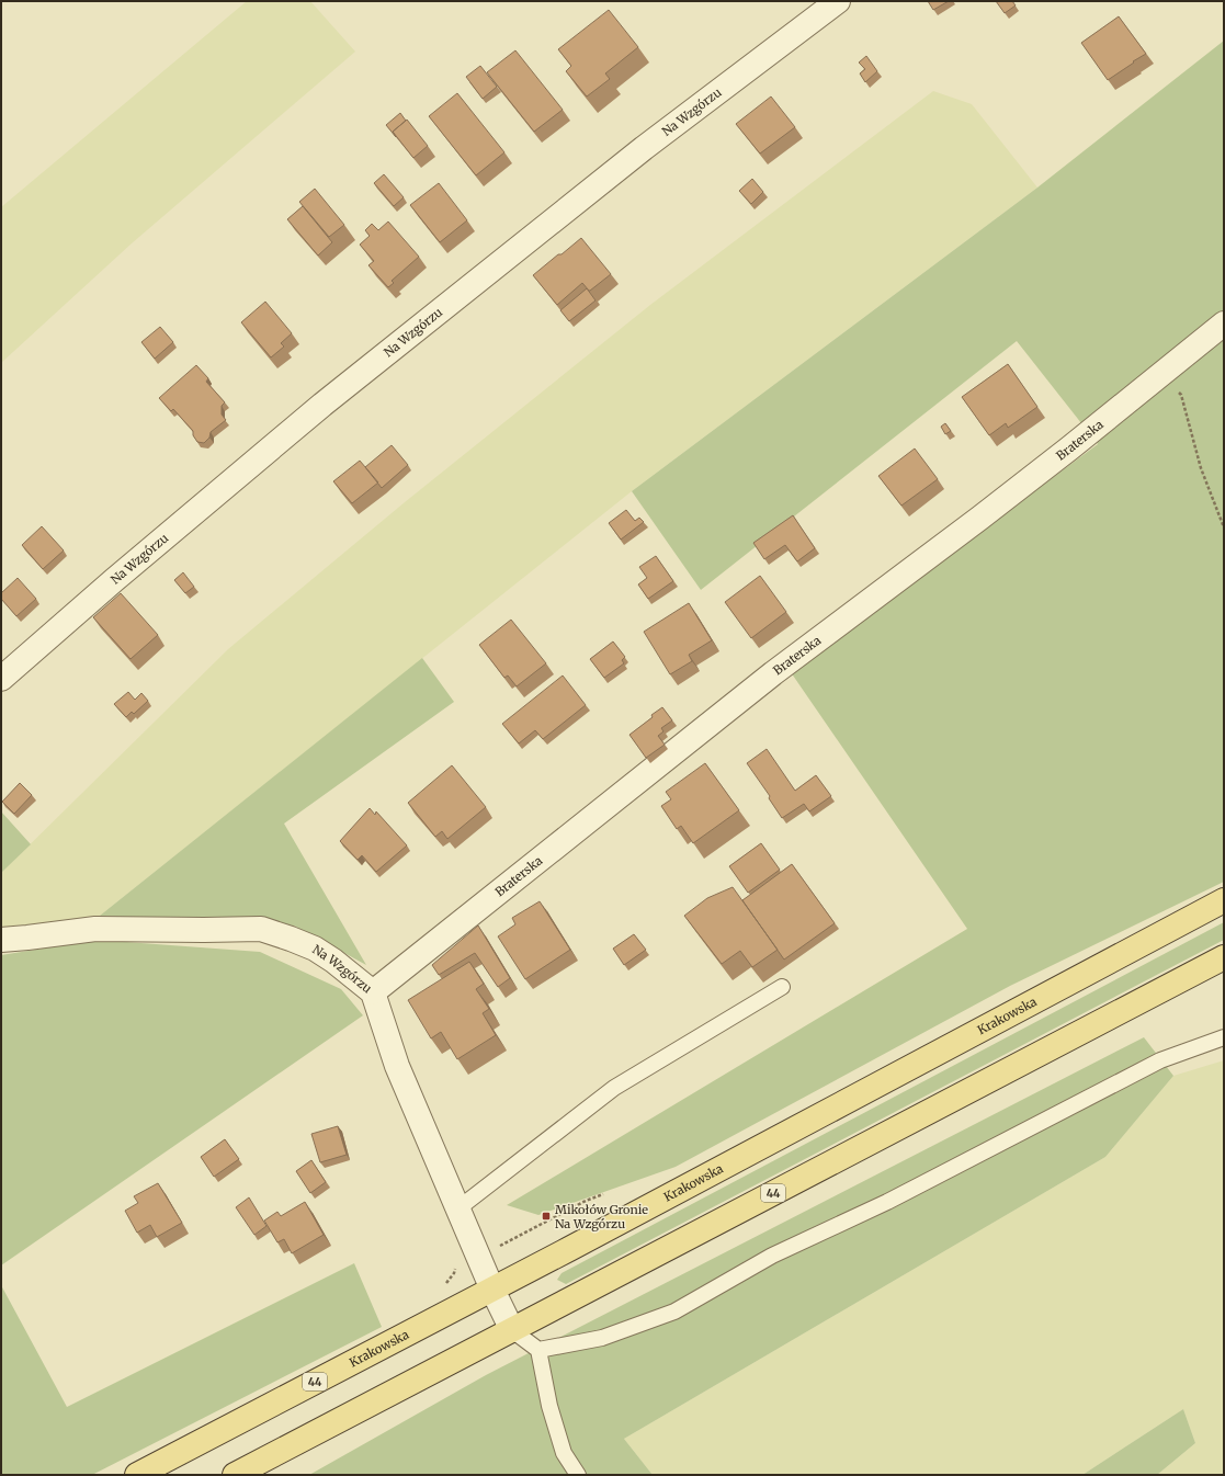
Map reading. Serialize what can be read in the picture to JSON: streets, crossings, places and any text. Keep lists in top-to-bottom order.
{
  "streets": {
    "main road": ["Krakowska", "44"],
    "street": ["Na Wzgórzu", "Braterska"]
  },
  "crossings": [
    ["Na Wzgórzu", "Braterska"],
    ["Na Wzgórzu", "Krakowska"],
    ["Na Wzgórzu", "44"]
  ],
  "places": {
    "transit": ["Mikołów Gronie Na Wzgórzu"]
  }
}
